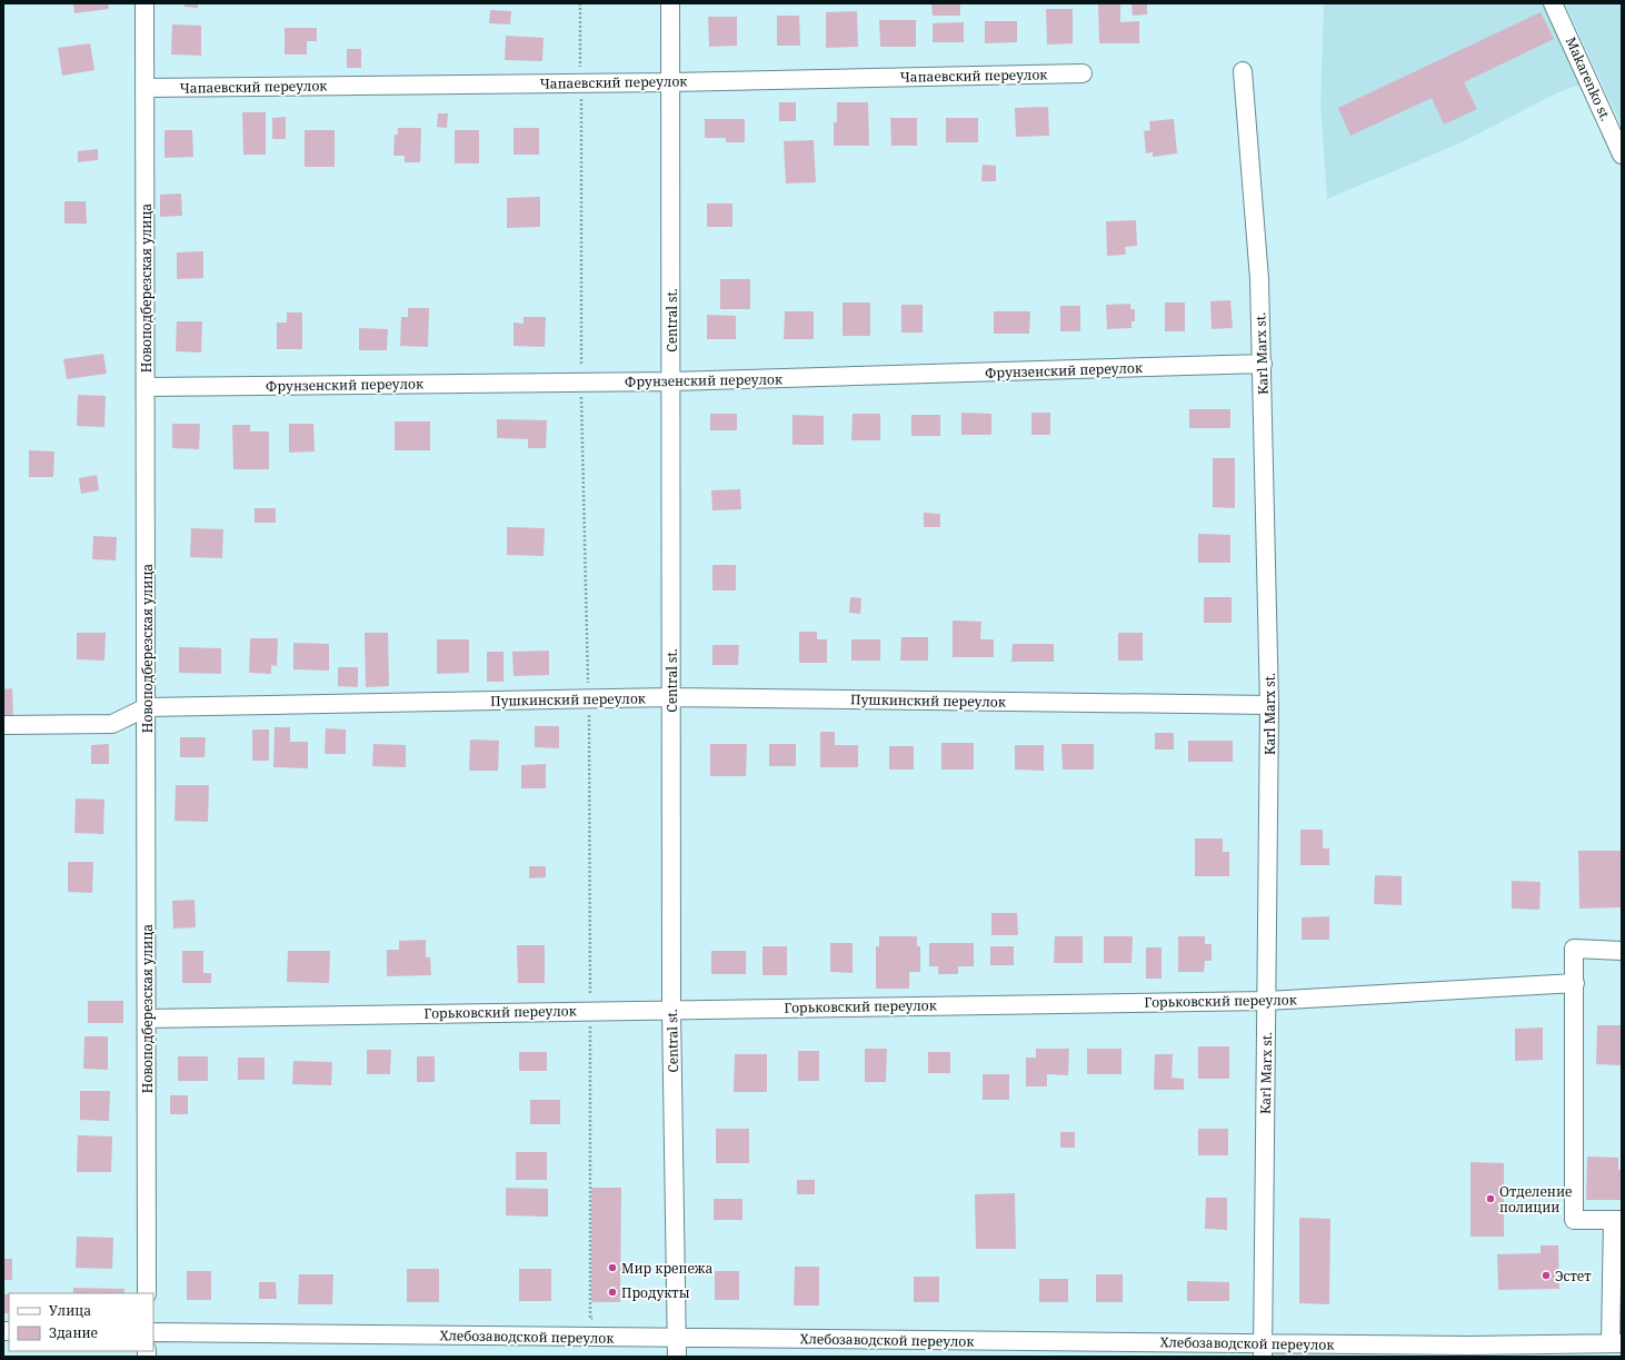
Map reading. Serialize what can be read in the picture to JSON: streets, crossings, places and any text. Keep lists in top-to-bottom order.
{
  "streets": {
    "street": [
      "Чапаевский переулок",
      "Makarenko st.",
      "Новоподберезская улица",
      "Central st.",
      "Karl Marx st.",
      "Фрунзенский переулок",
      "Пушкинский переулок",
      "Горьковский переулок",
      "Хлебозаводской переулок"
    ]
  },
  "crossings": [
    ["Чапаевский переулок", "Новоподберезская улица"],
    ["Чапаевский переулок", "Central st."],
    ["Новоподберезская улица", "Фрунзенский переулок"],
    ["Новоподберезская улица", "Пушкинский переулок"],
    ["Новоподберезская улица", "Горьковский переулок"],
    ["Central st.", "Фрунзенский переулок"],
    ["Central st.", "Пушкинский переулок"],
    ["Central st.", "Горьковский переулок"],
    ["Central st.", "Хлебозаводской переулок"],
    ["Karl Marx st.", "Фрунзенский переулок"],
    ["Karl Marx st.", "Пушкинский переулок"],
    ["Karl Marx st.", "Горьковский переулок"],
    ["Karl Marx st.", "Хлебозаводской переулок"]
  ],
  "places": [
    "Отделение полиции",
    "Мир крепежа",
    "Эстет",
    "Продукты"
  ],
  "legend": ["Улица", "Здание"]
}
